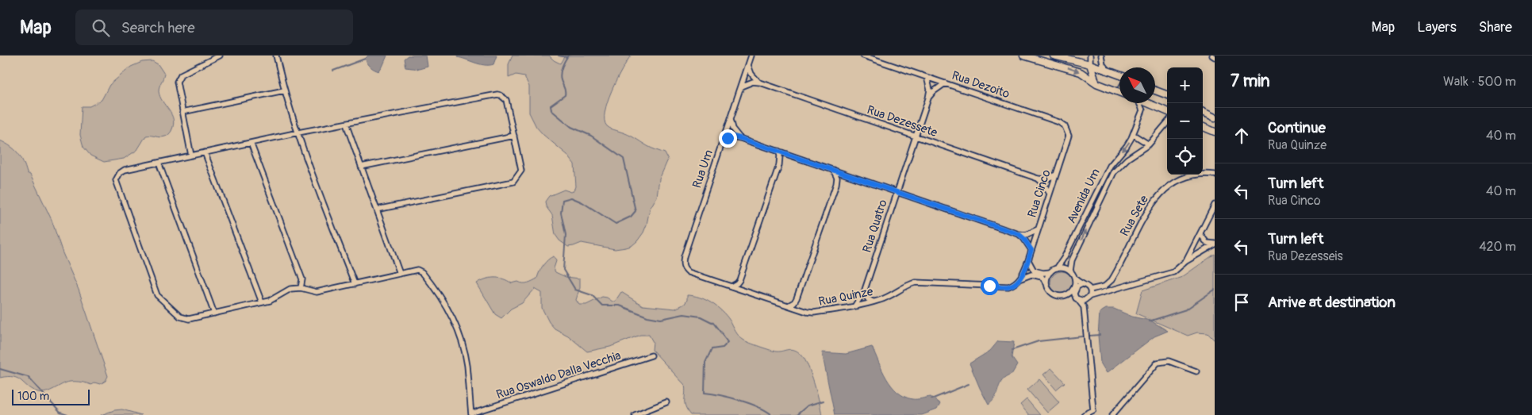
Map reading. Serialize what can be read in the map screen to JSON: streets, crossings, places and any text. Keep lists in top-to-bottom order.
{
  "streets": {
    "street": [
      "Rua Dezoito",
      "Rua Dezessete",
      "Rua Um",
      "Rua Cinco",
      "Avenida Um",
      "Rua Sete",
      "Rua Quatro",
      "Rua Quinze",
      "Rua Oswaldo Dalla Vecchia"
    ]
  },
  "crossings": [
    ["Rua Dezoito", "Rua Cinco"],
    ["Rua Dezoito", "Rua Quatro"],
    ["Rua Dezessete", "Rua Quatro"],
    ["Rua Um", "Rua Quinze"],
    ["Rua Cinco", "Rua Quinze"],
    ["Rua Quatro", "Rua Quinze"]
  ],
  "scale_bar": "100 m",
  "north": "top left",
  "page": {
    "header": "Map",
    "search": "Search here",
    "nav": ["Map", "Layers", "Share"],
    "heading": ["7 min", "Walk · 500 m"],
    "map_buttons": ["+", "−"],
    "list": [
      ["Continue", "Rua Quinze", "40 m"],
      ["Turn left", "Rua Cinco", "40 m"],
      ["Turn left", "Rua Dezesseis", "420 m"],
      "Arrive at destination"
    ],
    "scale": "100 m"
  }
}
